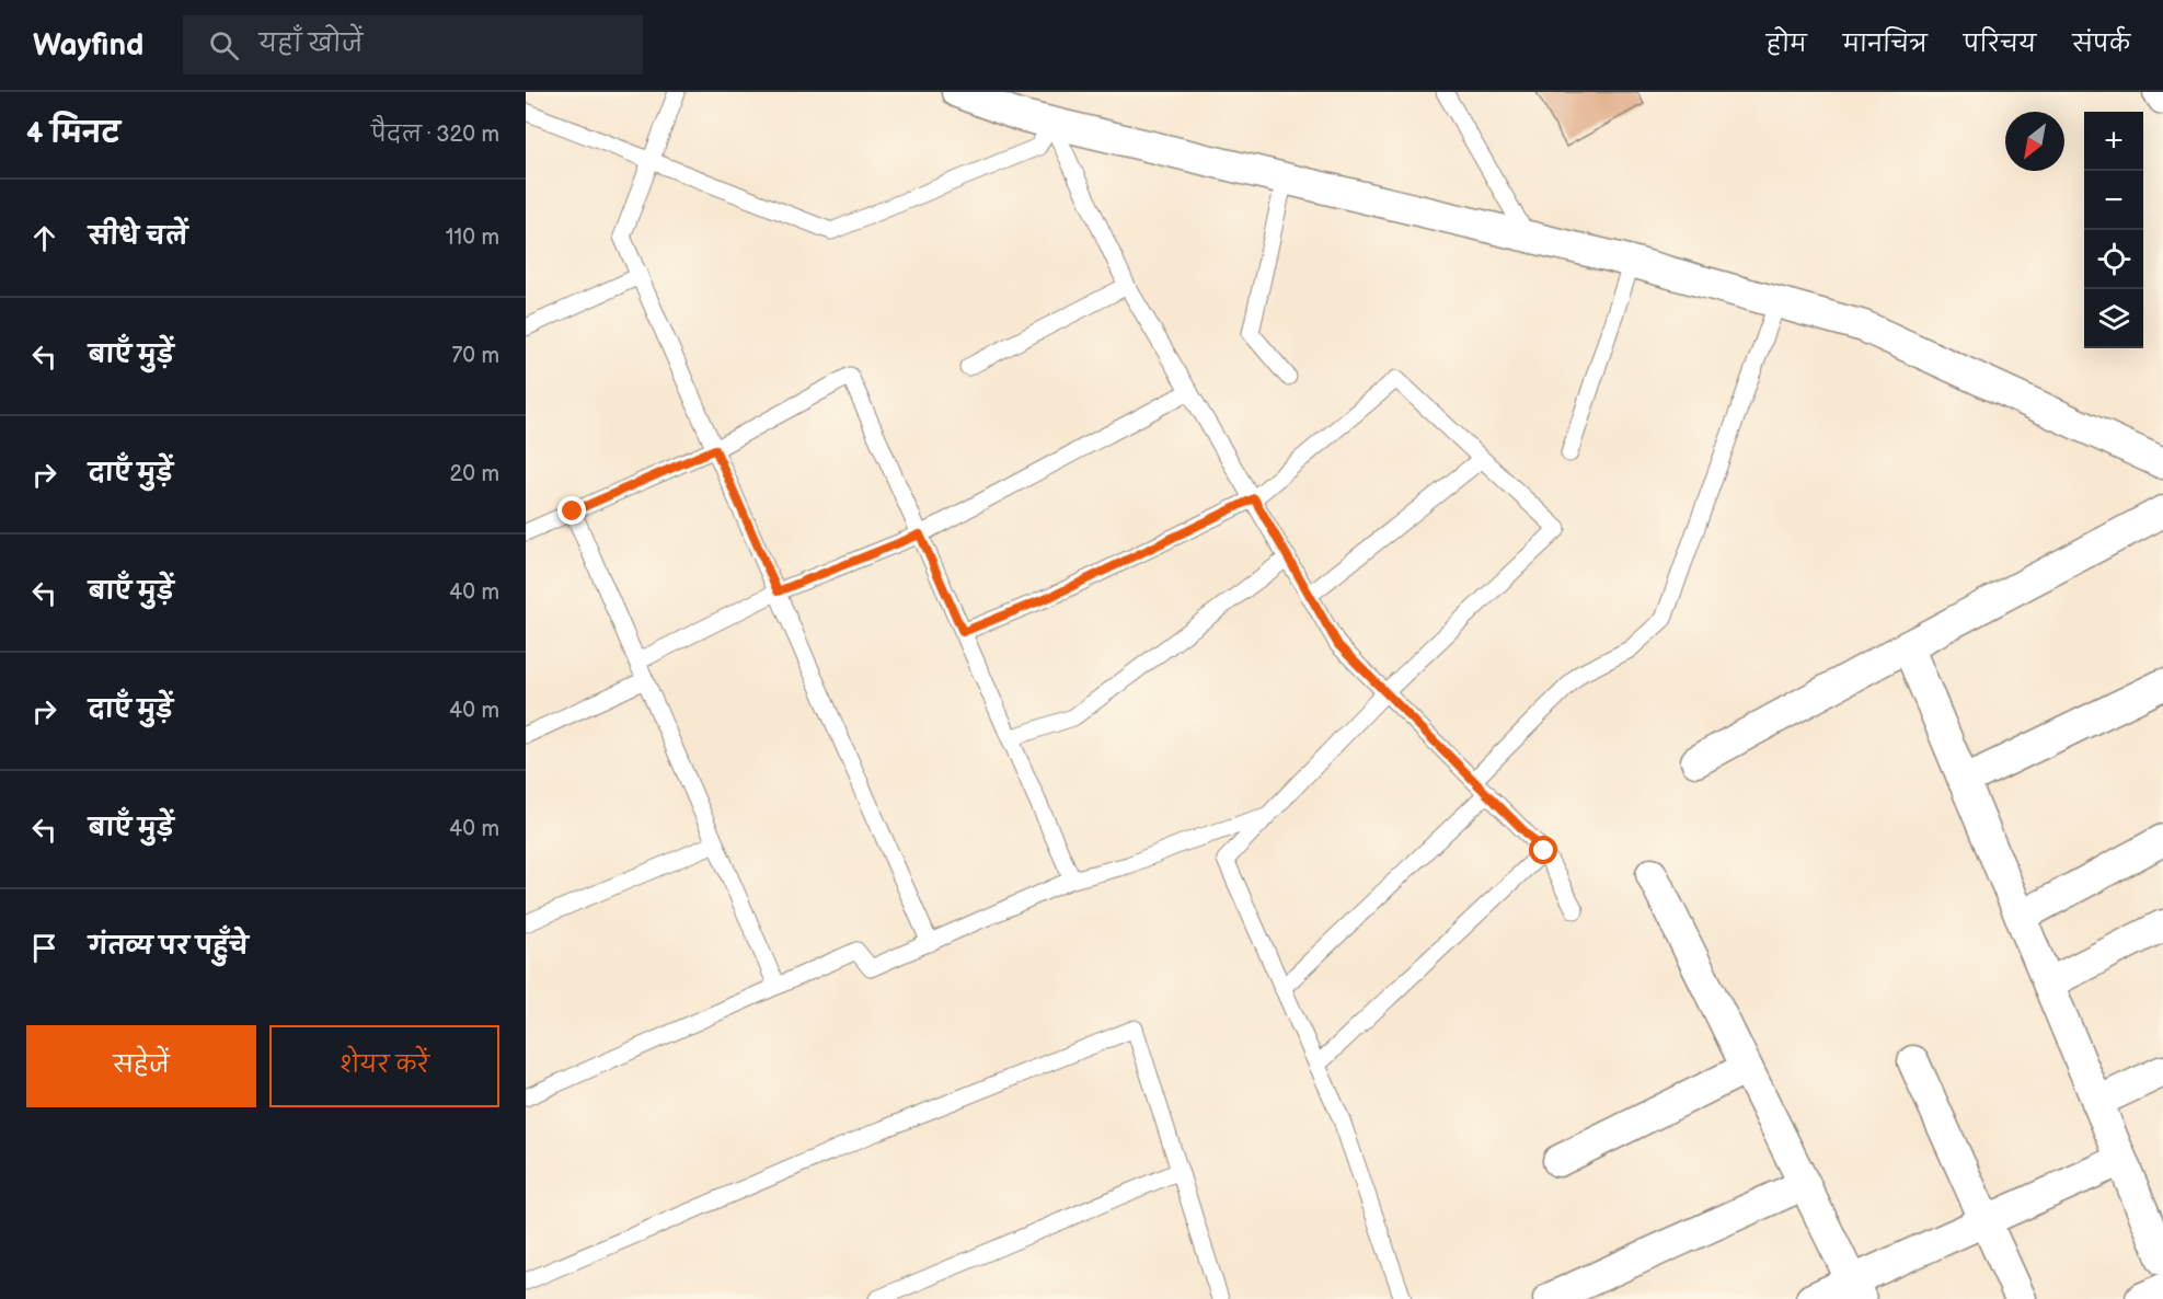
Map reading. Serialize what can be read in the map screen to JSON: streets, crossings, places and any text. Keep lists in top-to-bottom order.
{
  "north": "bottom left",
  "page": {
    "header": "Wayfind",
    "search": "यहाँ खोजें",
    "nav": [
      "होम",
      "मानचित्र",
      "परिचय",
      "संपर्क"
    ],
    "heading": ["4 मिनट", "पैदल · 320 m"],
    "map_buttons": ["+", "−"],
    "list": [
      ["सीधे चलें", "110 m"],
      ["बाएँ मुड़ें", "70 m"],
      ["दाएँ मुड़ें", "20 m"],
      ["बाएँ मुड़ें", "40 m"],
      ["दाएँ मुड़ें", "40 m"],
      ["बाएँ मुड़ें", "40 m"],
      "गंतव्य पर पहुँचे"
    ],
    "buttons": ["सहेजें", "शेयर करें"]
  }
}
